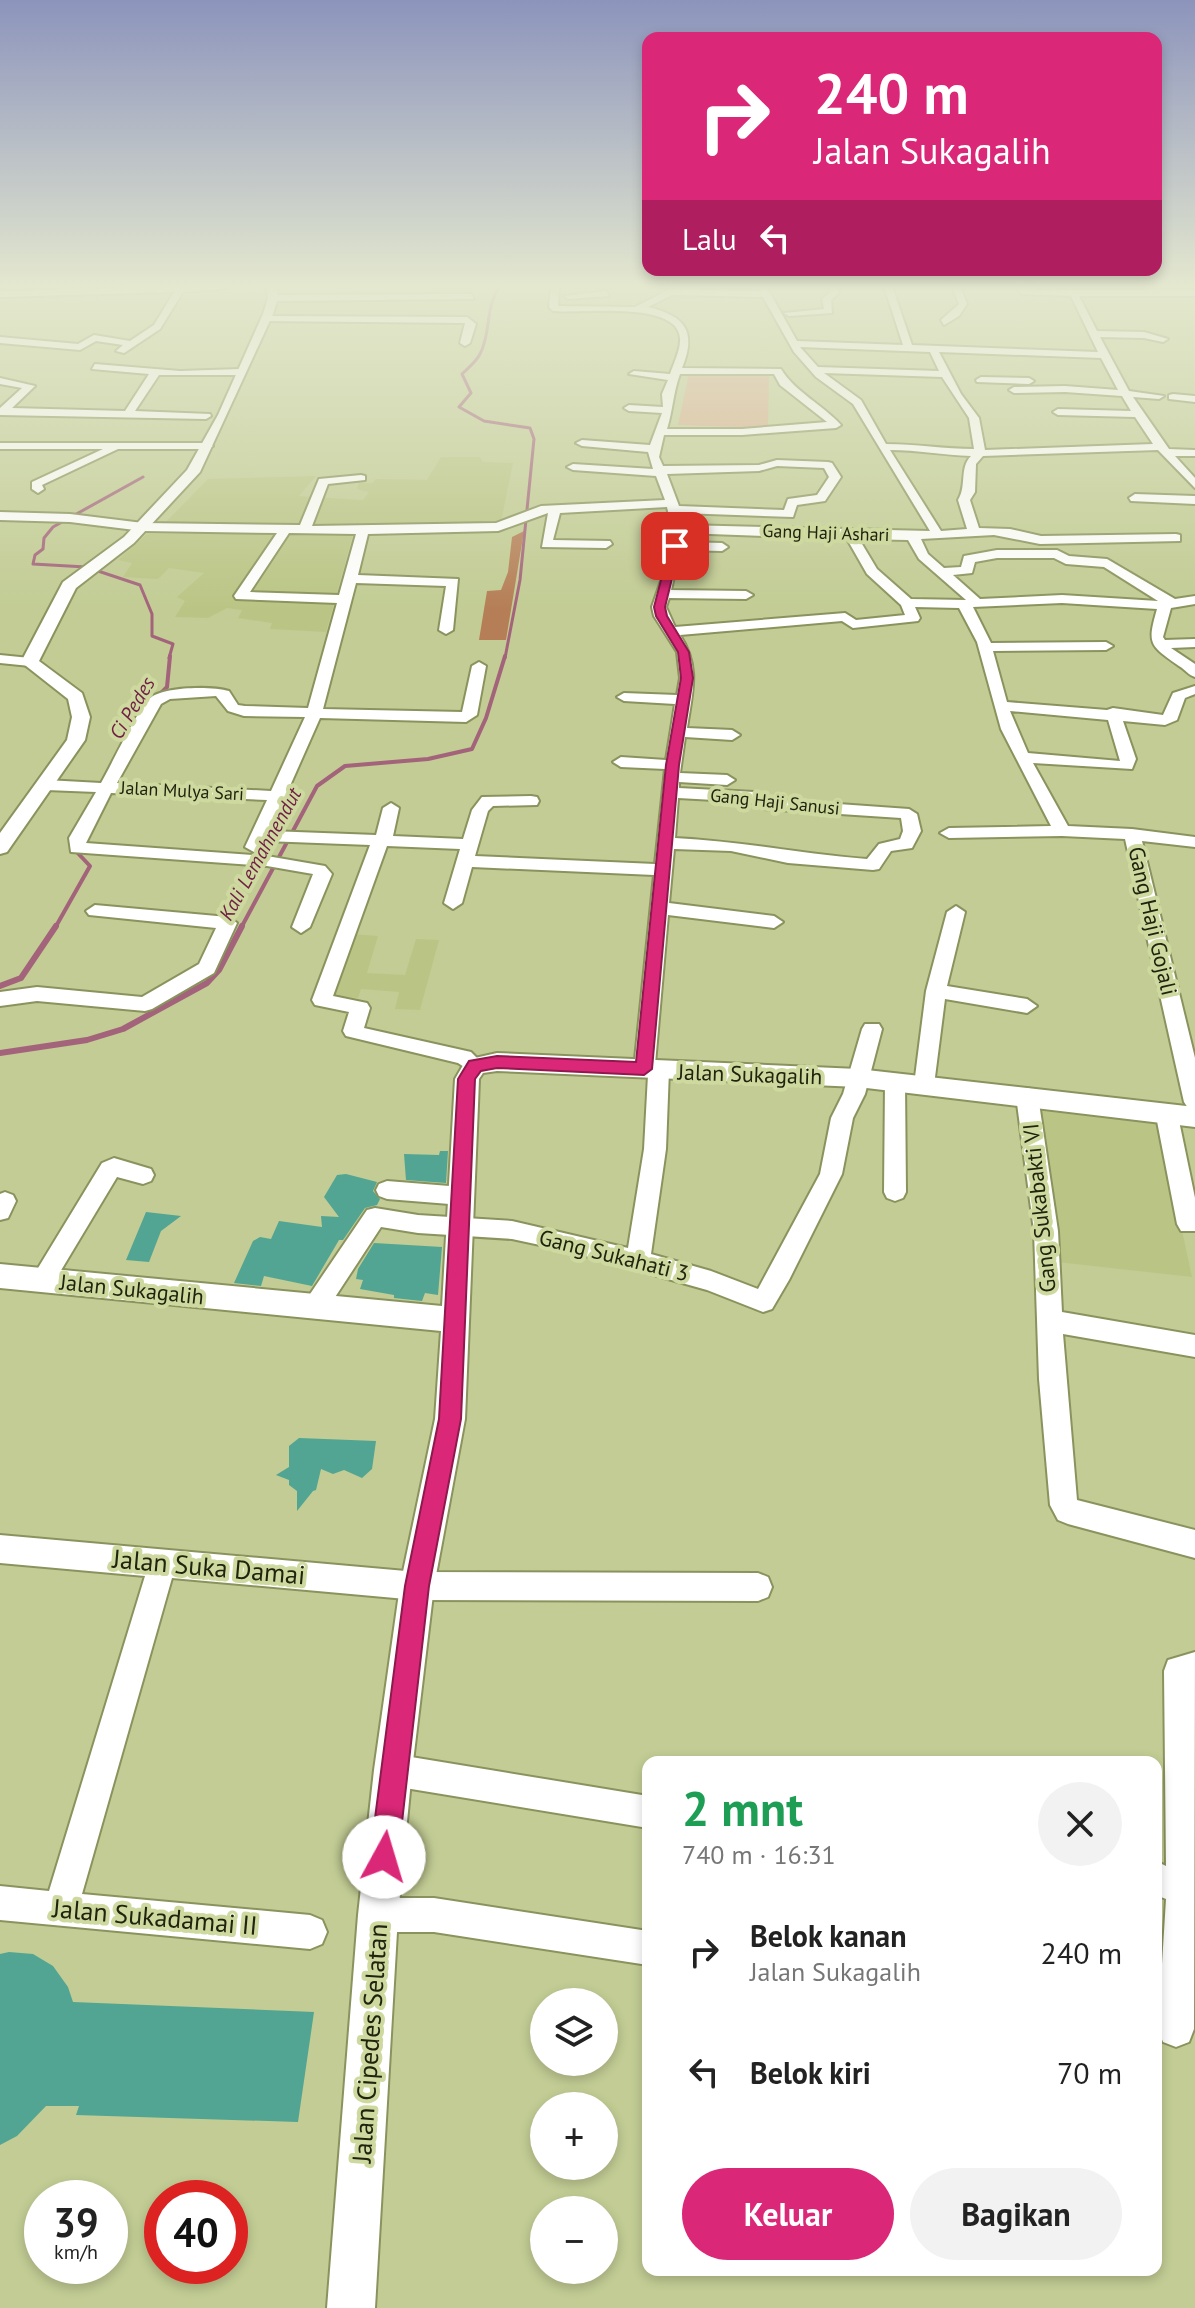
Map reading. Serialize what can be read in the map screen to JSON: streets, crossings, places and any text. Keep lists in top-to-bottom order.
{
  "streets": {
    "street": [
      "Gang Haji Ashari",
      "Jalan Mulya Sari",
      "Gang Haji Sanusi",
      "Gang Haji Gojali",
      "Jalan Sukagalih",
      "Gang Sukabakti VI",
      "Gang Sukahati 3",
      "Jalan Suka Damai",
      "Jalan Sukadamai II",
      "Jalan Cipedes Selatan"
    ]
  },
  "crossings": [
    ["Jalan Sukagalih", "Gang Sukabakti VI"],
    ["Jalan Sukagalih", "Gang Sukahati 3"],
    ["Jalan Sukagalih", "Jalan Cipedes Selatan"],
    ["Gang Sukahati 3", "Jalan Cipedes Selatan"],
    ["Jalan Suka Damai", "Jalan Cipedes Selatan"]
  ],
  "water": ["Ci Pedes", "Kali Lemahnendut"],
  "page": {
    "turn": ["240 m", "Jalan Sukagalih"],
    "then": "Lalu",
    "heading": ["2 mnt", "740 m · 16:31"],
    "list": [
      {
        "name": "Belok kanan",
        "note": "Jalan Sukagalih",
        "value": "240 m"
      },
      {
        "name": "Belok kiri",
        "value": "70 m"
      }
    ],
    "map_buttons": ["+", "−"],
    "buttons": ["Keluar", "Bagikan"],
    "speed": "39 km/h",
    "limit": "40"
  }
}
